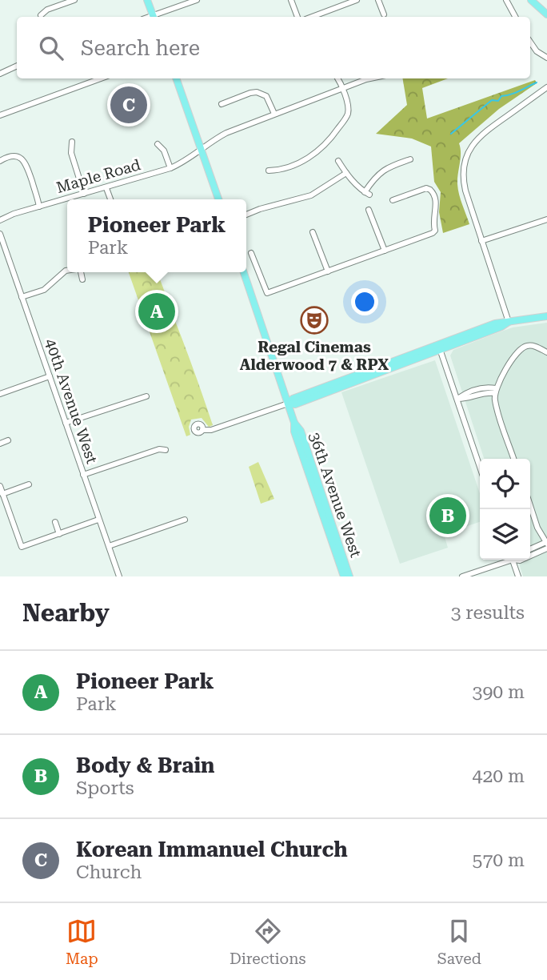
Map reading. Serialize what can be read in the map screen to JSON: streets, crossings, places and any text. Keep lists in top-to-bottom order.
{
  "streets": {
    "main road": ["36th Avenue West"],
    "street": ["Maple Road", "40th Avenue West"]
  },
  "places": {
    "theatre": ["Regal Cinemas Alderwood 7 & RPX"]
  },
  "page": {
    "search": "Search here",
    "pins": ["C", "A", "B"],
    "popup": ["Pioneer Park", "Park"],
    "heading": ["Nearby", "3 results"],
    "list": [
      {
        "mark": "A",
        "name": "Pioneer Park",
        "note": "Park",
        "value": "390 m"
      },
      {
        "mark": "B",
        "name": "Body & Brain",
        "note": "Sports",
        "value": "420 m"
      },
      {
        "mark": "C",
        "name": "Korean Immanuel Church",
        "note": "Church",
        "value": "570 m"
      }
    ],
    "nav": ["Map", "Directions", "Saved"]
  }
}
